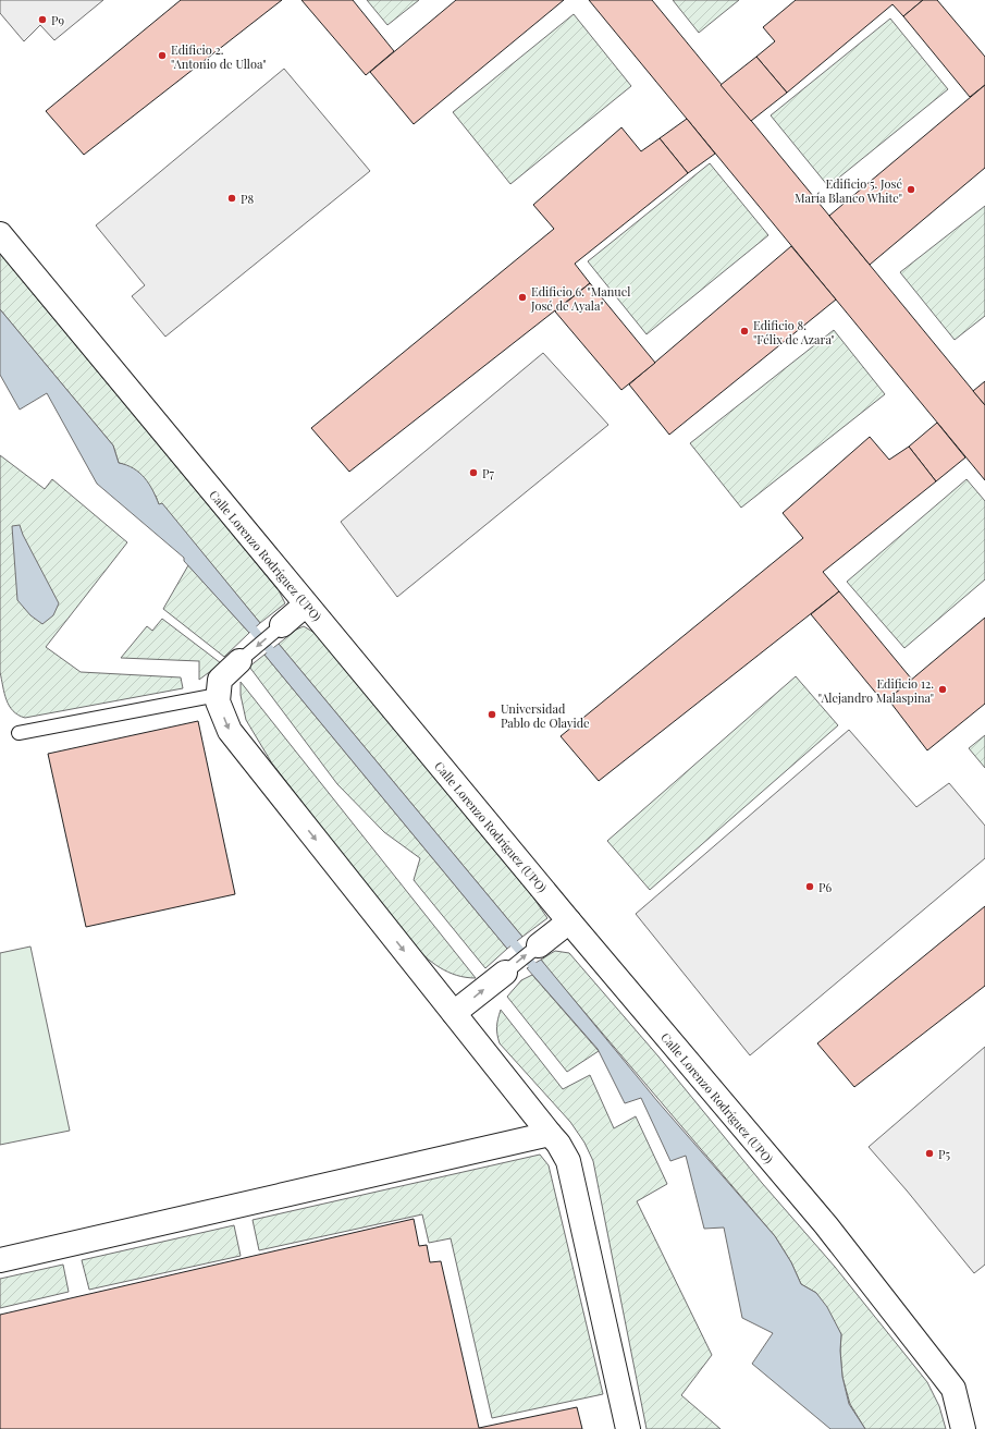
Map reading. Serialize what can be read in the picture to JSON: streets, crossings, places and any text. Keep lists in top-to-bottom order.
{
  "streets": {
    "street": ["Calle Lorenzo Rodríguez (UPO)"]
  },
  "places": [
    "P9",
    "Edificio 2. \"Antonio de Ulloa\"",
    "Edificio 5. José María Blanco White\"",
    "P8",
    "Edificio 6. \"Manuel José de Ayala\"",
    "Edificio 8. \"Félix de Azara\"",
    "P7",
    "Edificio 12. \"Alejandro Malaspina\"",
    "Universidad Pablo de Olavide",
    "P6",
    "P5"
  ]
}
